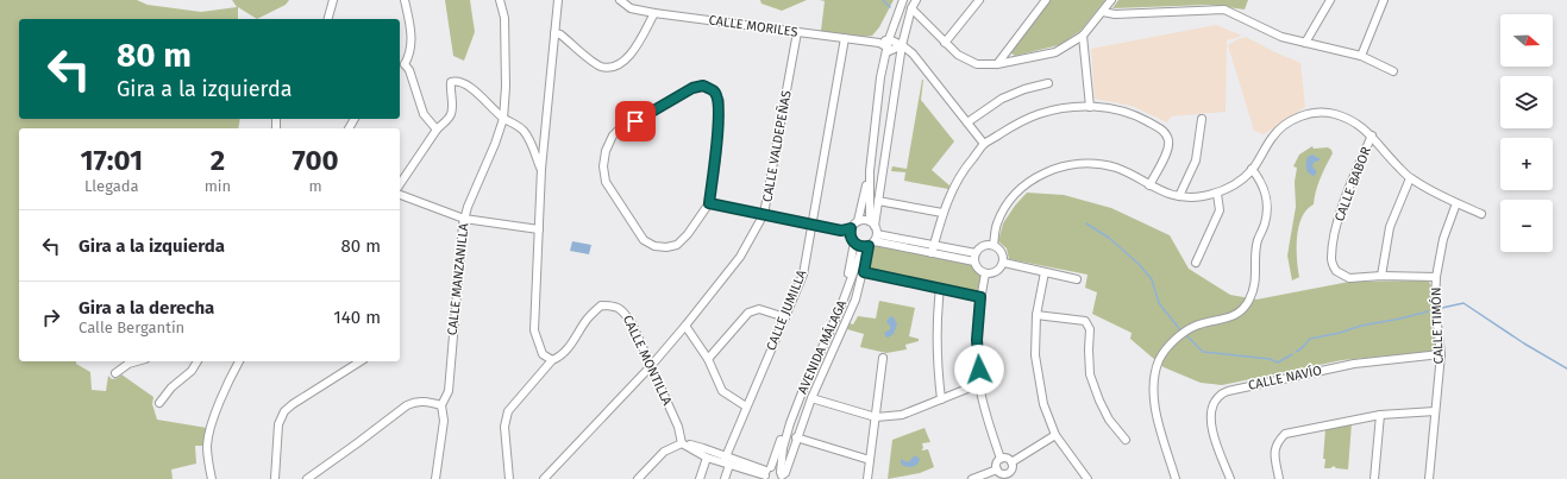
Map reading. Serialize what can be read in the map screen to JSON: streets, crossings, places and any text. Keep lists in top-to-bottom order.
{
  "streets": {
    "street": [
      "CALLE MORILES",
      "CALLE VALDEPEÑAS",
      "CALLE BABOR",
      "CALLE MANZANILLA",
      "CALLE JUMILLA",
      "CALLE TIMÓN",
      "AVENIDA MÁLAGA",
      "CALLE MONTILLA",
      "CALLE NAVÍO"
    ]
  },
  "crossings": [
    ["CALLE MORILES", "CALLE VALDEPEÑAS"],
    ["CALLE MORILES", "CALLE JUMILLA"],
    ["CALLE VALDEPEÑAS", "CALLE MONTILLA"],
    ["CALLE BABOR", "CALLE TIMÓN"],
    ["CALLE TIMÓN", "CALLE NAVÍO"]
  ],
  "north": "right",
  "page": {
    "map_buttons": ["+", "−"],
    "turn": ["80 m", "Gira a la izquierda"],
    "eta": [
      "17:01",
      "Llegada",
      "2",
      "min",
      "700",
      "m"
    ],
    "list": [
      {
        "name": "Gira a la izquierda",
        "value": "80 m"
      },
      {
        "name": "Gira a la derecha",
        "note": "Calle Bergantín",
        "value": "140 m"
      }
    ]
  }
}
